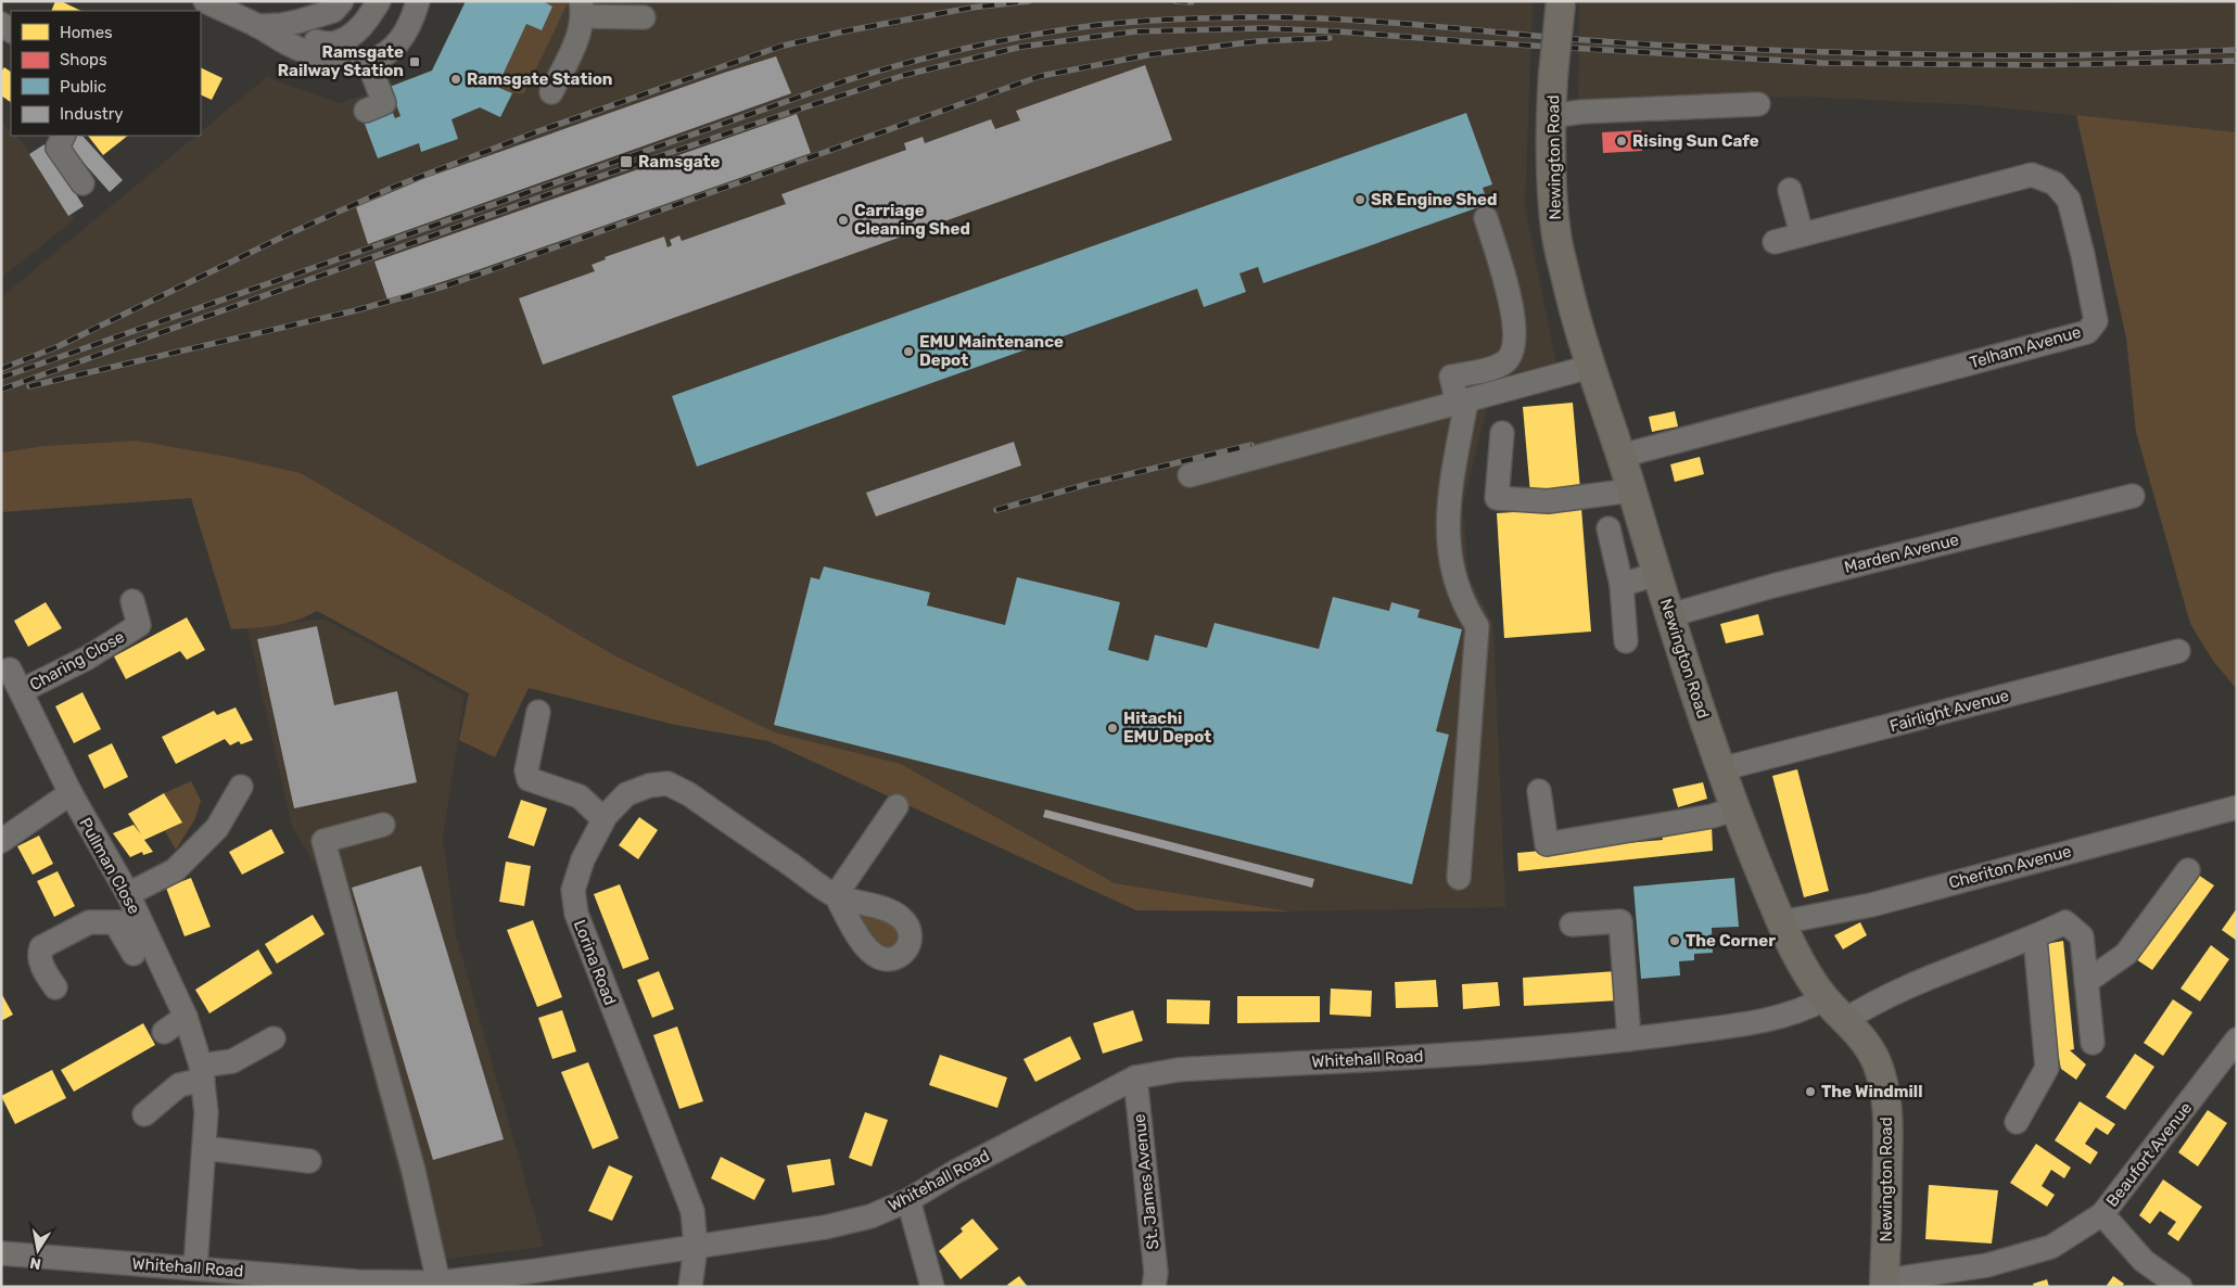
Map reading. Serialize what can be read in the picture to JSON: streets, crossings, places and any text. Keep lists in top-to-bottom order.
{
  "streets": {
    "main road": ["Newington Road"],
    "street": [
      "Telham Avenue",
      "Marden Avenue",
      "Charing Close",
      "Fairlight Avenue",
      "Pullman Close",
      "Cheriton Avenue",
      "Lorina Road",
      "Whitehall Road",
      "Beaufort Avenue",
      "St. James Avenue"
    ]
  },
  "crossings": [
    ["Newington Road", "Telham Avenue"],
    ["Newington Road", "Marden Avenue"],
    ["Newington Road", "Fairlight Avenue"],
    ["Newington Road", "Cheriton Avenue"],
    ["Newington Road", "Whitehall Road"],
    ["Newington Road", "Beaufort Avenue"],
    ["Charing Close", "Pullman Close"],
    ["Pullman Close", "Whitehall Road"],
    ["Lorina Road", "Whitehall Road"],
    ["Whitehall Road", "St. James Avenue"]
  ],
  "places": {
    "transit": ["Ramsgate Railway Station", "Ramsgate"],
    "other": [
      "Ramsgate Station",
      "Rising Sun Cafe",
      "SR Engine Shed",
      "Carriage Cleaning Shed",
      "EMU Maintenance Depot",
      "Hitachi EMU Depot",
      "The Corner",
      "The Windmill"
    ]
  },
  "legend": [
    "Homes",
    "Shops",
    "Public",
    "Industry"
  ],
  "north": "bottom"
}
